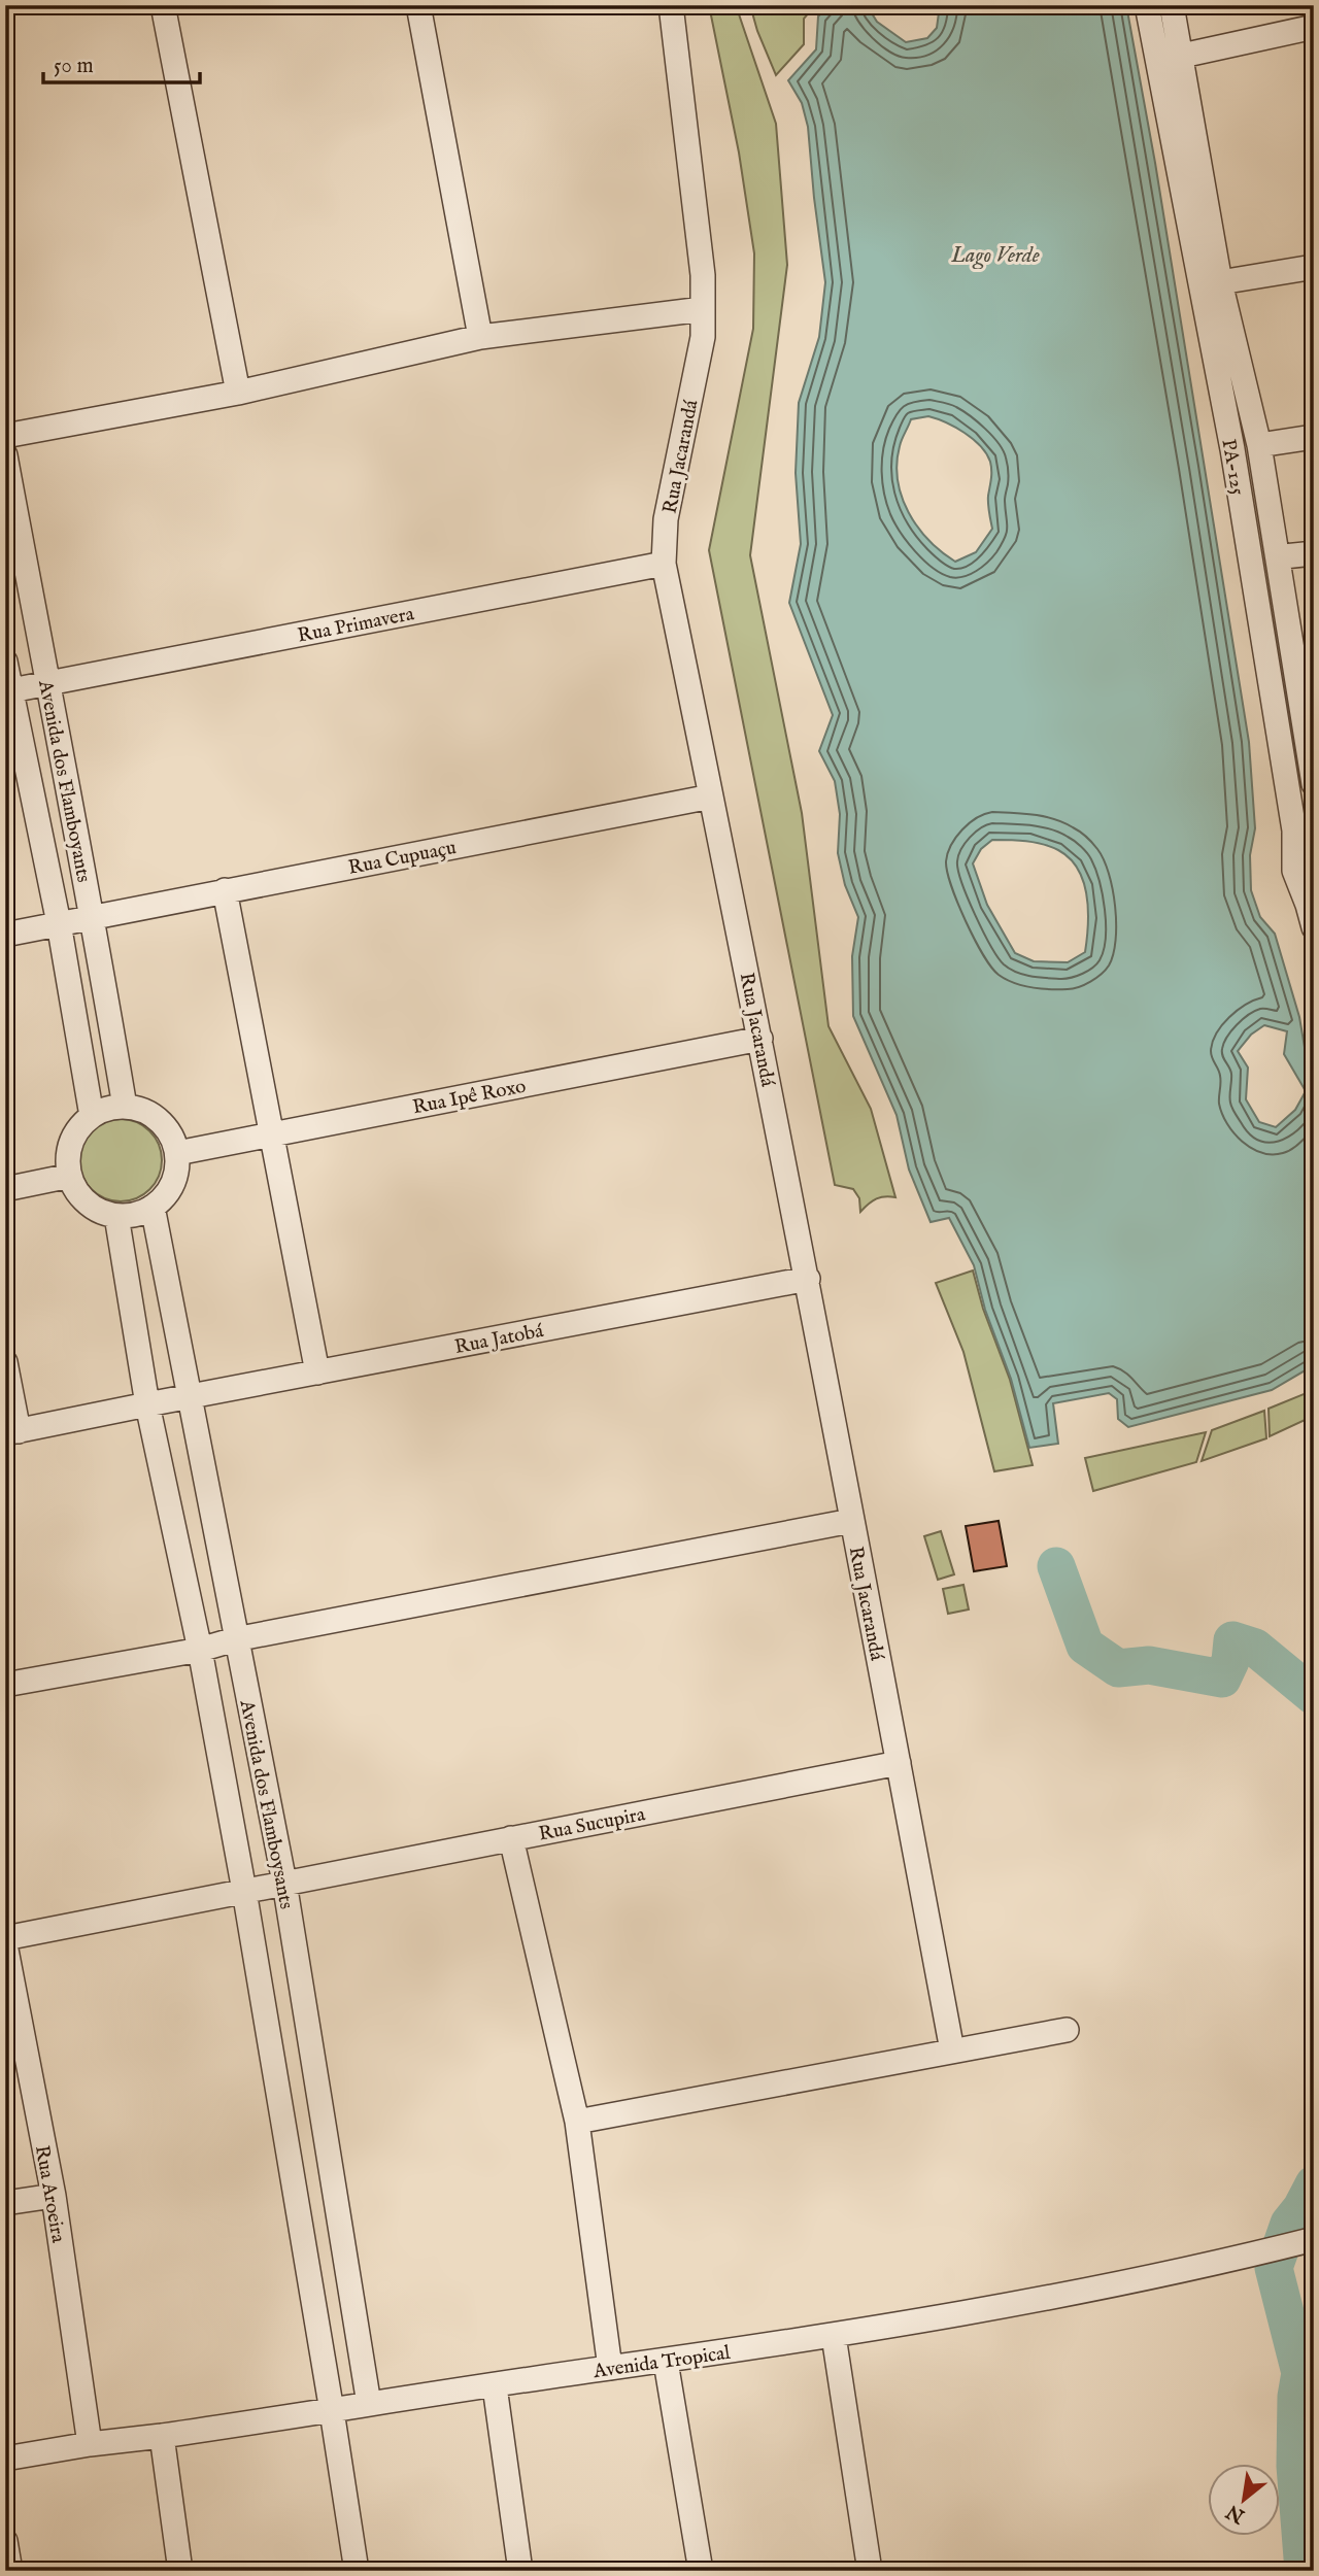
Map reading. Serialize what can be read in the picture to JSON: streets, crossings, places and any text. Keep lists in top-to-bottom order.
{
  "streets": {
    "street": [
      "Rua Jacarandá",
      "PA-125",
      "Rua Primavera",
      "Avenida dos Flamboyants",
      "Rua Cupuaçu",
      "Rua Ipê Roxo",
      "Rua Jatobá",
      "Avenida dos Flamboysants",
      "Rua Sucupira",
      "Rua Aroeira",
      "Avenida Tropical"
    ]
  },
  "crossings": [
    ["Rua Jacarandá", "Rua Primavera"],
    ["Rua Jacarandá", "Rua Cupuaçu"],
    ["Rua Jacarandá", "Rua Ipê Roxo"],
    ["Rua Jacarandá", "Rua Jatobá"],
    ["Rua Jacarandá", "Rua Sucupira"],
    ["Rua Primavera", "Avenida dos Flamboyants"],
    ["Avenida dos Flamboyants", "Rua Cupuaçu"],
    ["Avenida dos Flamboyants", "Rua Ipê Roxo"],
    ["Avenida dos Flamboyants", "Avenida dos Flamboysants"],
    ["Rua Ipê Roxo", "Avenida dos Flamboysants"],
    ["Rua Jatobá", "Avenida dos Flamboysants"],
    ["Avenida dos Flamboysants", "Rua Sucupira"],
    ["Avenida dos Flamboysants", "Avenida Tropical"],
    ["Rua Aroeira", "Avenida Tropical"]
  ],
  "water": ["Lago Verde"],
  "scale_bar": "50 m",
  "north": "bottom left"
}
